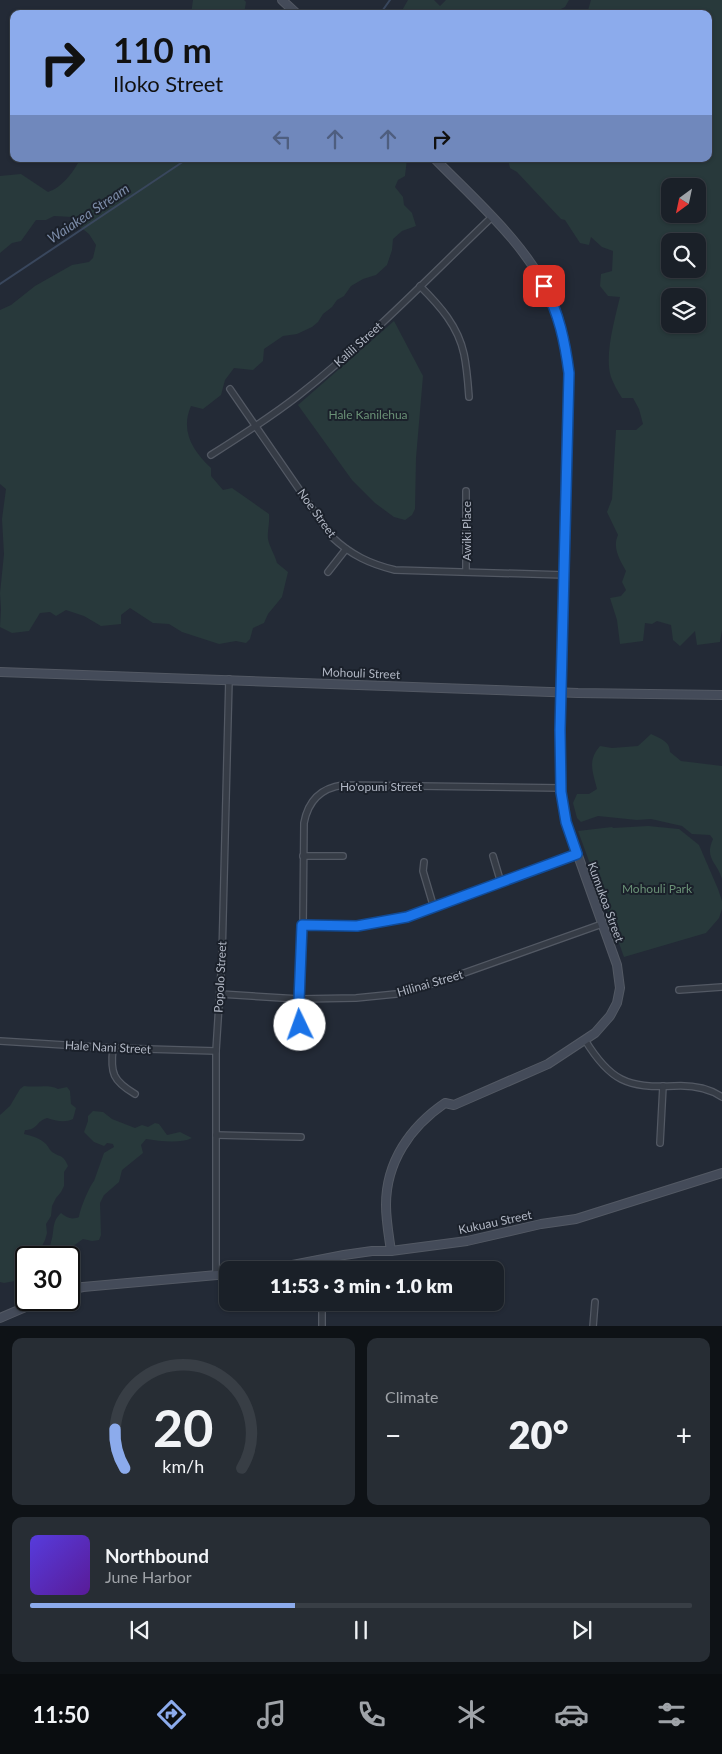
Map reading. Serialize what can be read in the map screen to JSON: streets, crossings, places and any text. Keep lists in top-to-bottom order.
{
  "streets": {
    "street": [
      "Kalili Street",
      "Noe Street",
      "Awiki Place",
      "Mohouli Street",
      "Ho'opuni Street",
      "Kumukoa Street",
      "Popolo Street",
      "Hilinai Street",
      "Hale Nani Street",
      "Kukuau Street"
    ]
  },
  "crossings": [
    ["Kalili Street", "Noe Street"],
    ["Kalili Street", "Kumukoa Street"],
    ["Noe Street", "Awiki Place"],
    ["Noe Street", "Kumukoa Street"],
    ["Mohouli Street", "Kumukoa Street"],
    ["Mohouli Street", "Popolo Street"],
    ["Ho'opuni Street", "Kumukoa Street"],
    ["Ho'opuni Street", "Hilinai Street"],
    ["Kumukoa Street", "Hilinai Street"],
    ["Kumukoa Street", "Kukuau Street"],
    ["Popolo Street", "Hilinai Street"],
    ["Popolo Street", "Hale Nani Street"]
  ],
  "water": ["Waiakea Stream"],
  "parks": ["Hale Kanilehua", "Mohouli Park"],
  "north": "bottom left",
  "page": {
    "turn": ["110 m", "Iloko Street"],
    "limit": "30",
    "trip": "11:53 · 3 min · 1.0 km",
    "tile": "Climate",
    "heat": ["−", "20°", "+"],
    "song": ["Northbound", "June Harbor"],
    "tabs": "11:50",
    "gauge": ["20", "km/h"]
  }
}
